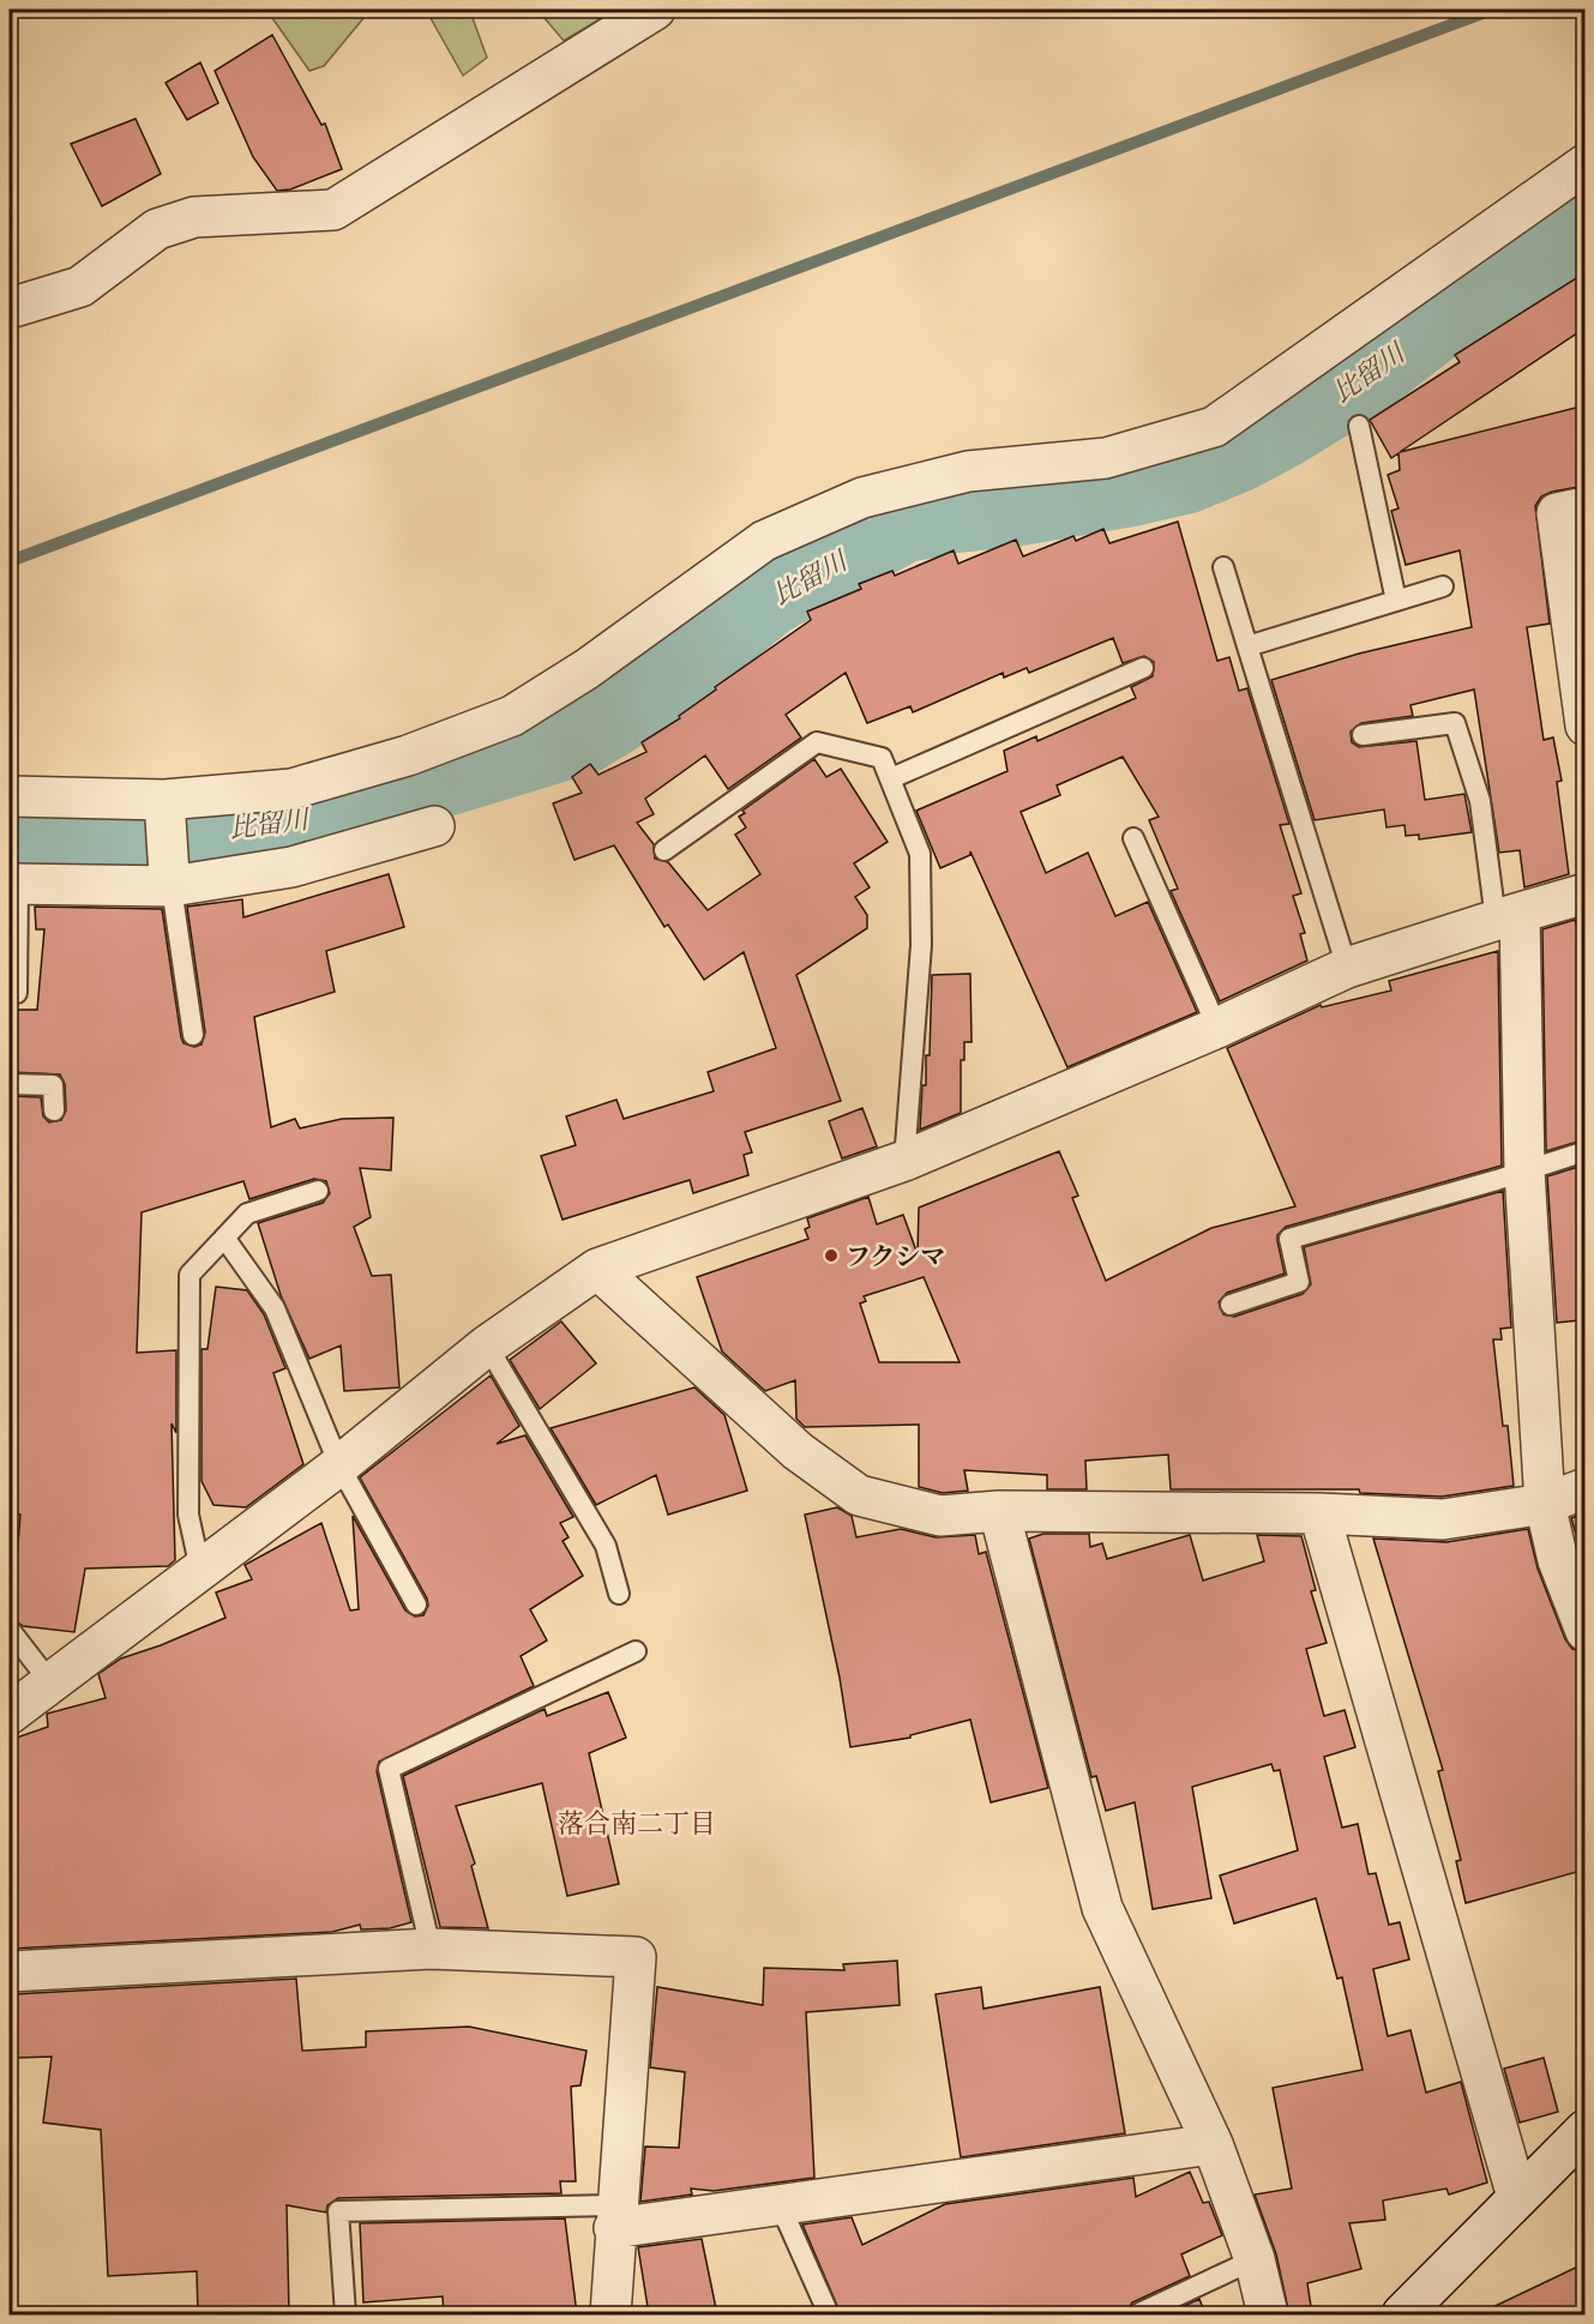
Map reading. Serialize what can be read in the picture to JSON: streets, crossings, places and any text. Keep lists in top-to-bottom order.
{
  "districts": ["落合南二丁目"],
  "water": ["比留川"],
  "places": ["フクシマ"]
}
